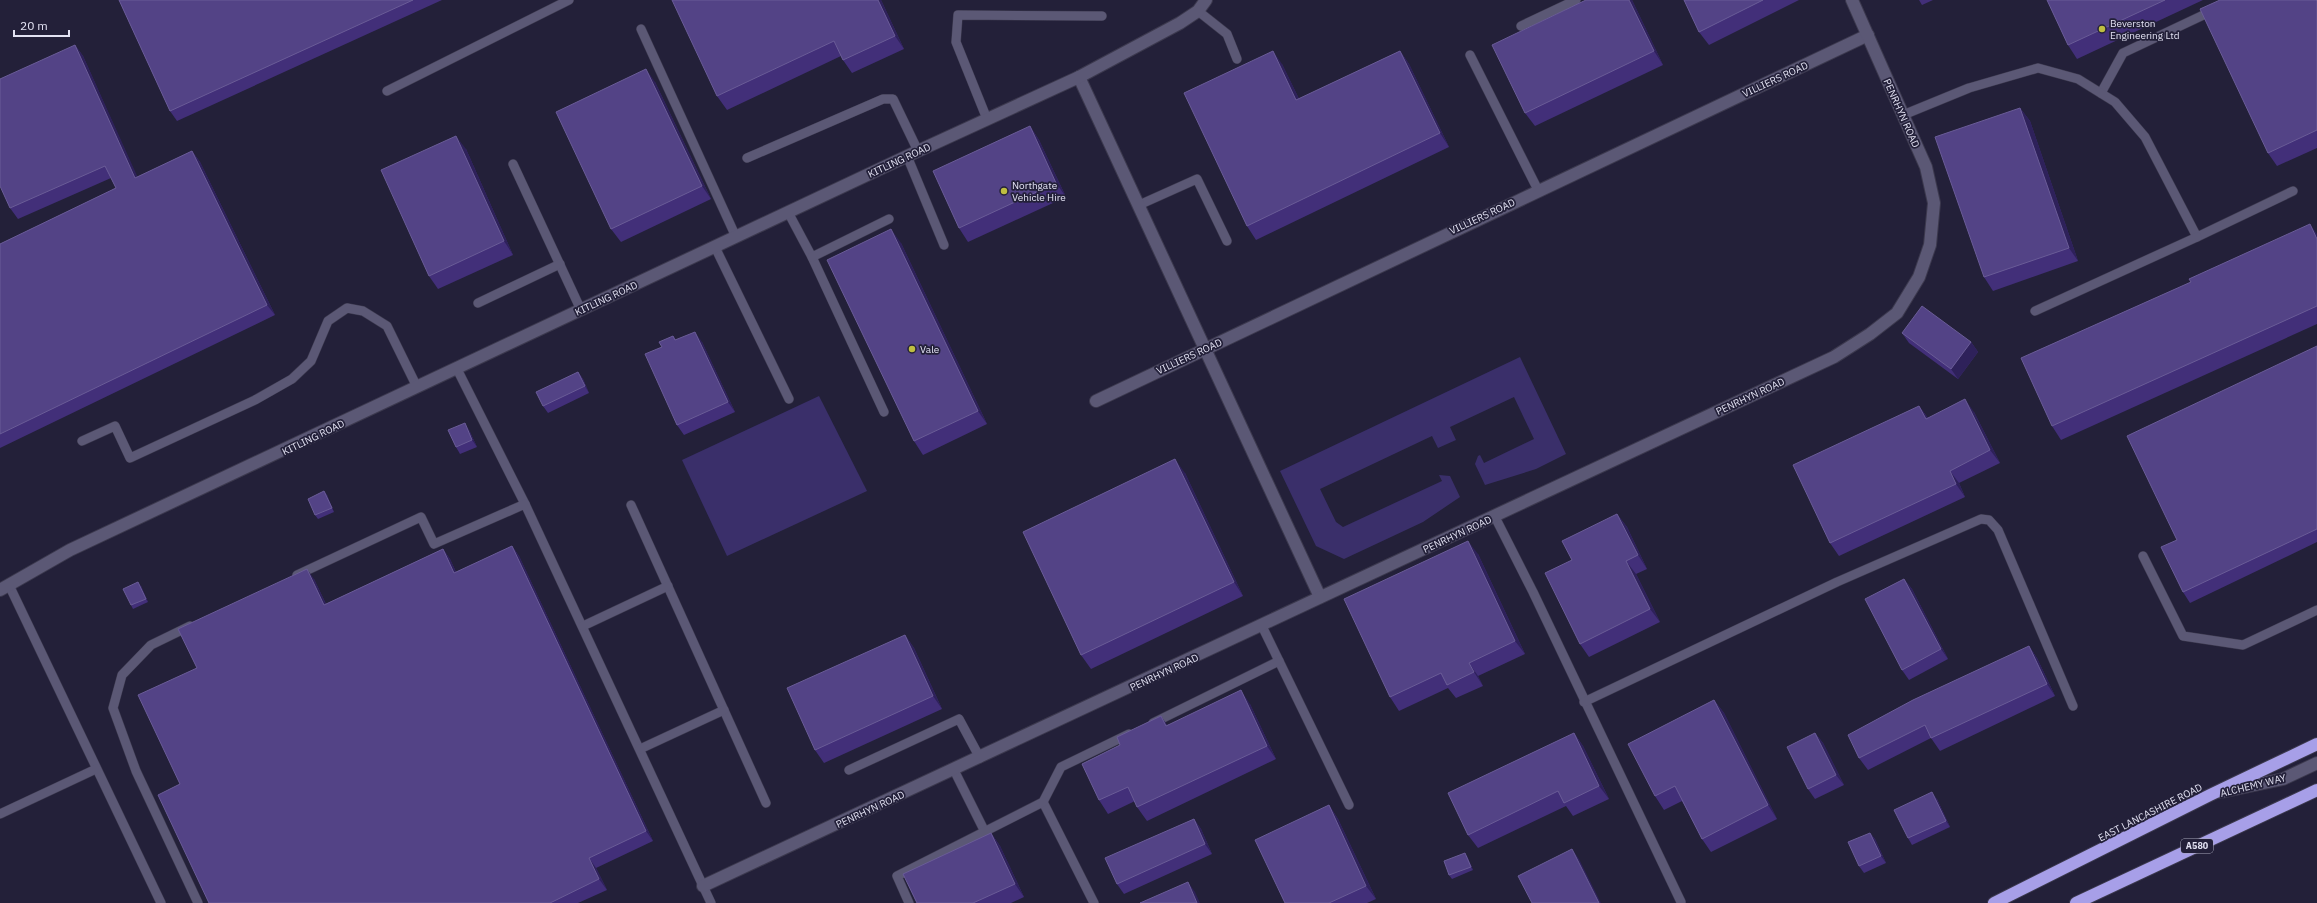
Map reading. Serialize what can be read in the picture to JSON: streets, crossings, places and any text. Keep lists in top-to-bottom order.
{
  "streets": {
    "highway": ["EAST LANCASHIRE ROAD", "A580"],
    "street": [
      "VILLIERS ROAD",
      "PENRHYN ROAD",
      "KITLING ROAD",
      "ALCHEMY WAY"
    ]
  },
  "crossings": [
    ["VILLIERS ROAD", "PENRHYN ROAD"],
    ["ALCHEMY WAY", "EAST LANCASHIRE ROAD"]
  ],
  "places": ["Beverston Engineering Ltd", "Northgate Vehicle Hire", "Vale"],
  "scale_bar": "20 m"
}
